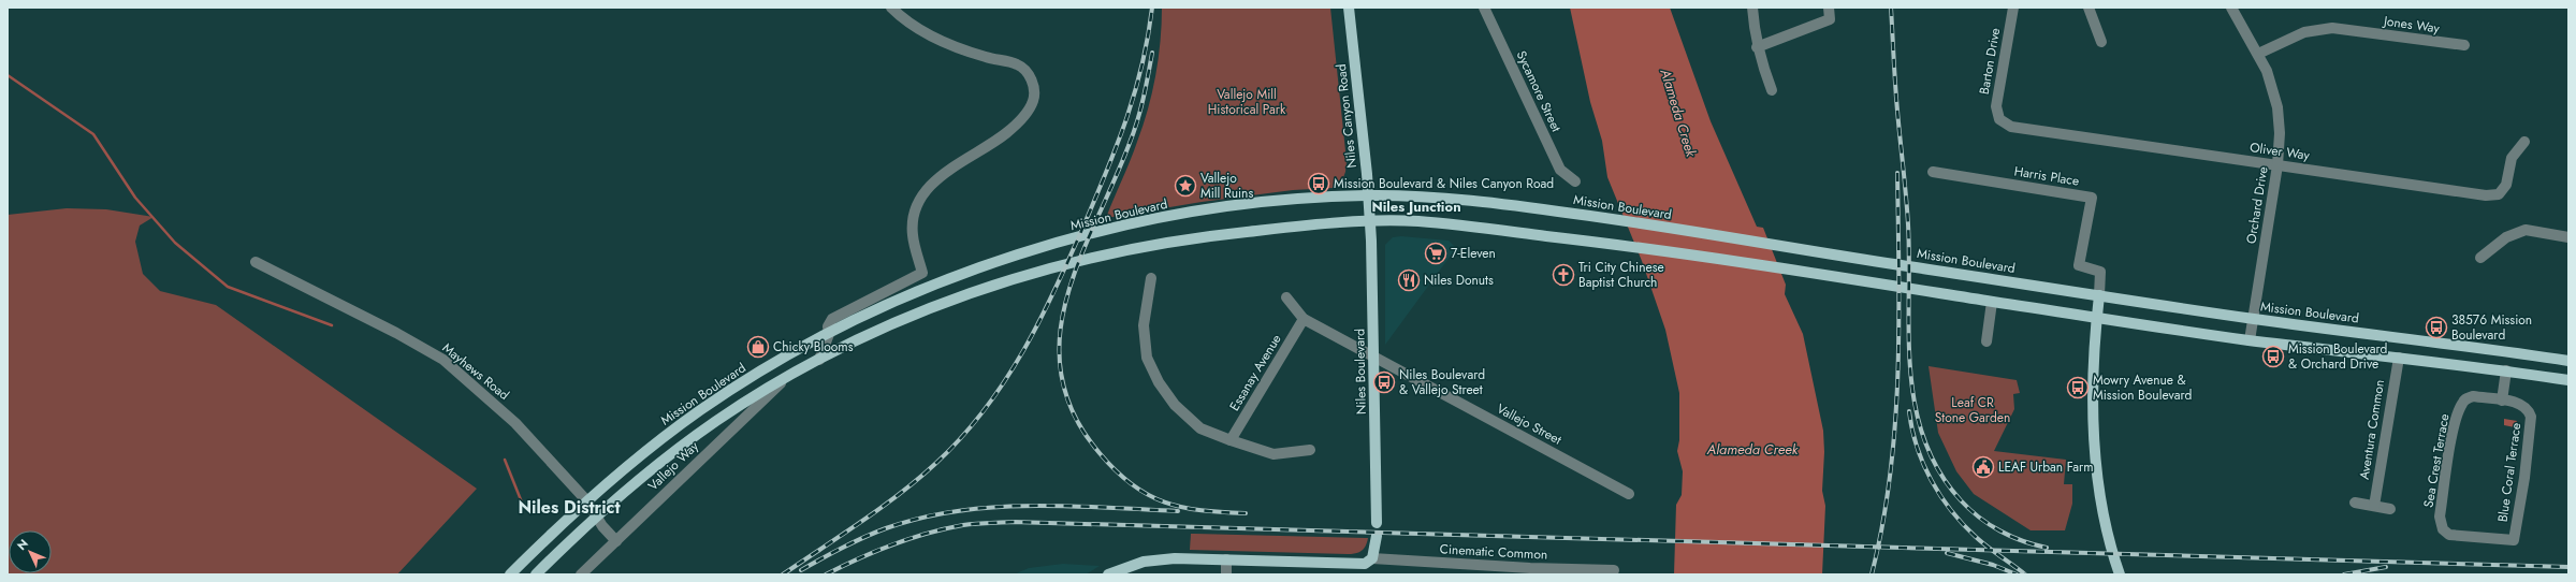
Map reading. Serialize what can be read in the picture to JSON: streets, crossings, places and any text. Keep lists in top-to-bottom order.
{
  "streets": {
    "main road": ["Niles Canyon Road", "Mission Boulevard", "Niles Boulevard"],
    "street": [
      "Jones Way",
      "Barton Drive",
      "Sycamore Street",
      "Oliver Way",
      "Harris Place",
      "Orchard Drive",
      "Mayhews Road",
      "Essanay Avenue",
      "Vallejo Street",
      "Aventura Common",
      "Sea Crest Terrace",
      "Vallejo Way",
      "Blue Coral Terrace",
      "Cinematic Common"
    ]
  },
  "crossings": [
    ["Jones Way", "Orchard Drive"],
    ["Barton Drive", "Oliver Way"],
    ["Niles Canyon Road", "Mission Boulevard"],
    ["Niles Canyon Road", "Niles Boulevard"],
    ["Oliver Way", "Orchard Drive"],
    ["Harris Place", "Mission Boulevard"],
    ["Orchard Drive", "Mission Boulevard"],
    ["Mission Boulevard", "Mayhews Road"],
    ["Mayhews Road", "Vallejo Way"],
    ["Niles Boulevard", "Vallejo Street"],
    ["Essanay Avenue", "Vallejo Street"],
    ["Sea Crest Terrace", "Blue Coral Terrace"]
  ],
  "districts": ["Niles Junction", "Niles District"],
  "water": ["Alameda Creek"],
  "parks": ["Vallejo Mill Historical Park", "Leaf CR Stone Garden"],
  "places": {
    "bus stop": [
      "Mission Boulevard & Niles Canyon Road",
      "38576 Mission Boulevard",
      "Mission Boulevard & Orchard Drive",
      "Niles Boulevard & Vallejo Street",
      "Mowry Avenue & Mission Boulevard"
    ],
    "place": ["Vallejo Mill Ruins"],
    "supermarket": ["7-Eleven"],
    "church": ["Tri City Chinese Baptist Church"],
    "restaurant": ["Niles Donuts"],
    "shop": ["Chicky Blooms"],
    "public building": ["LEAF Urban Farm"]
  },
  "north": "top left"
}
